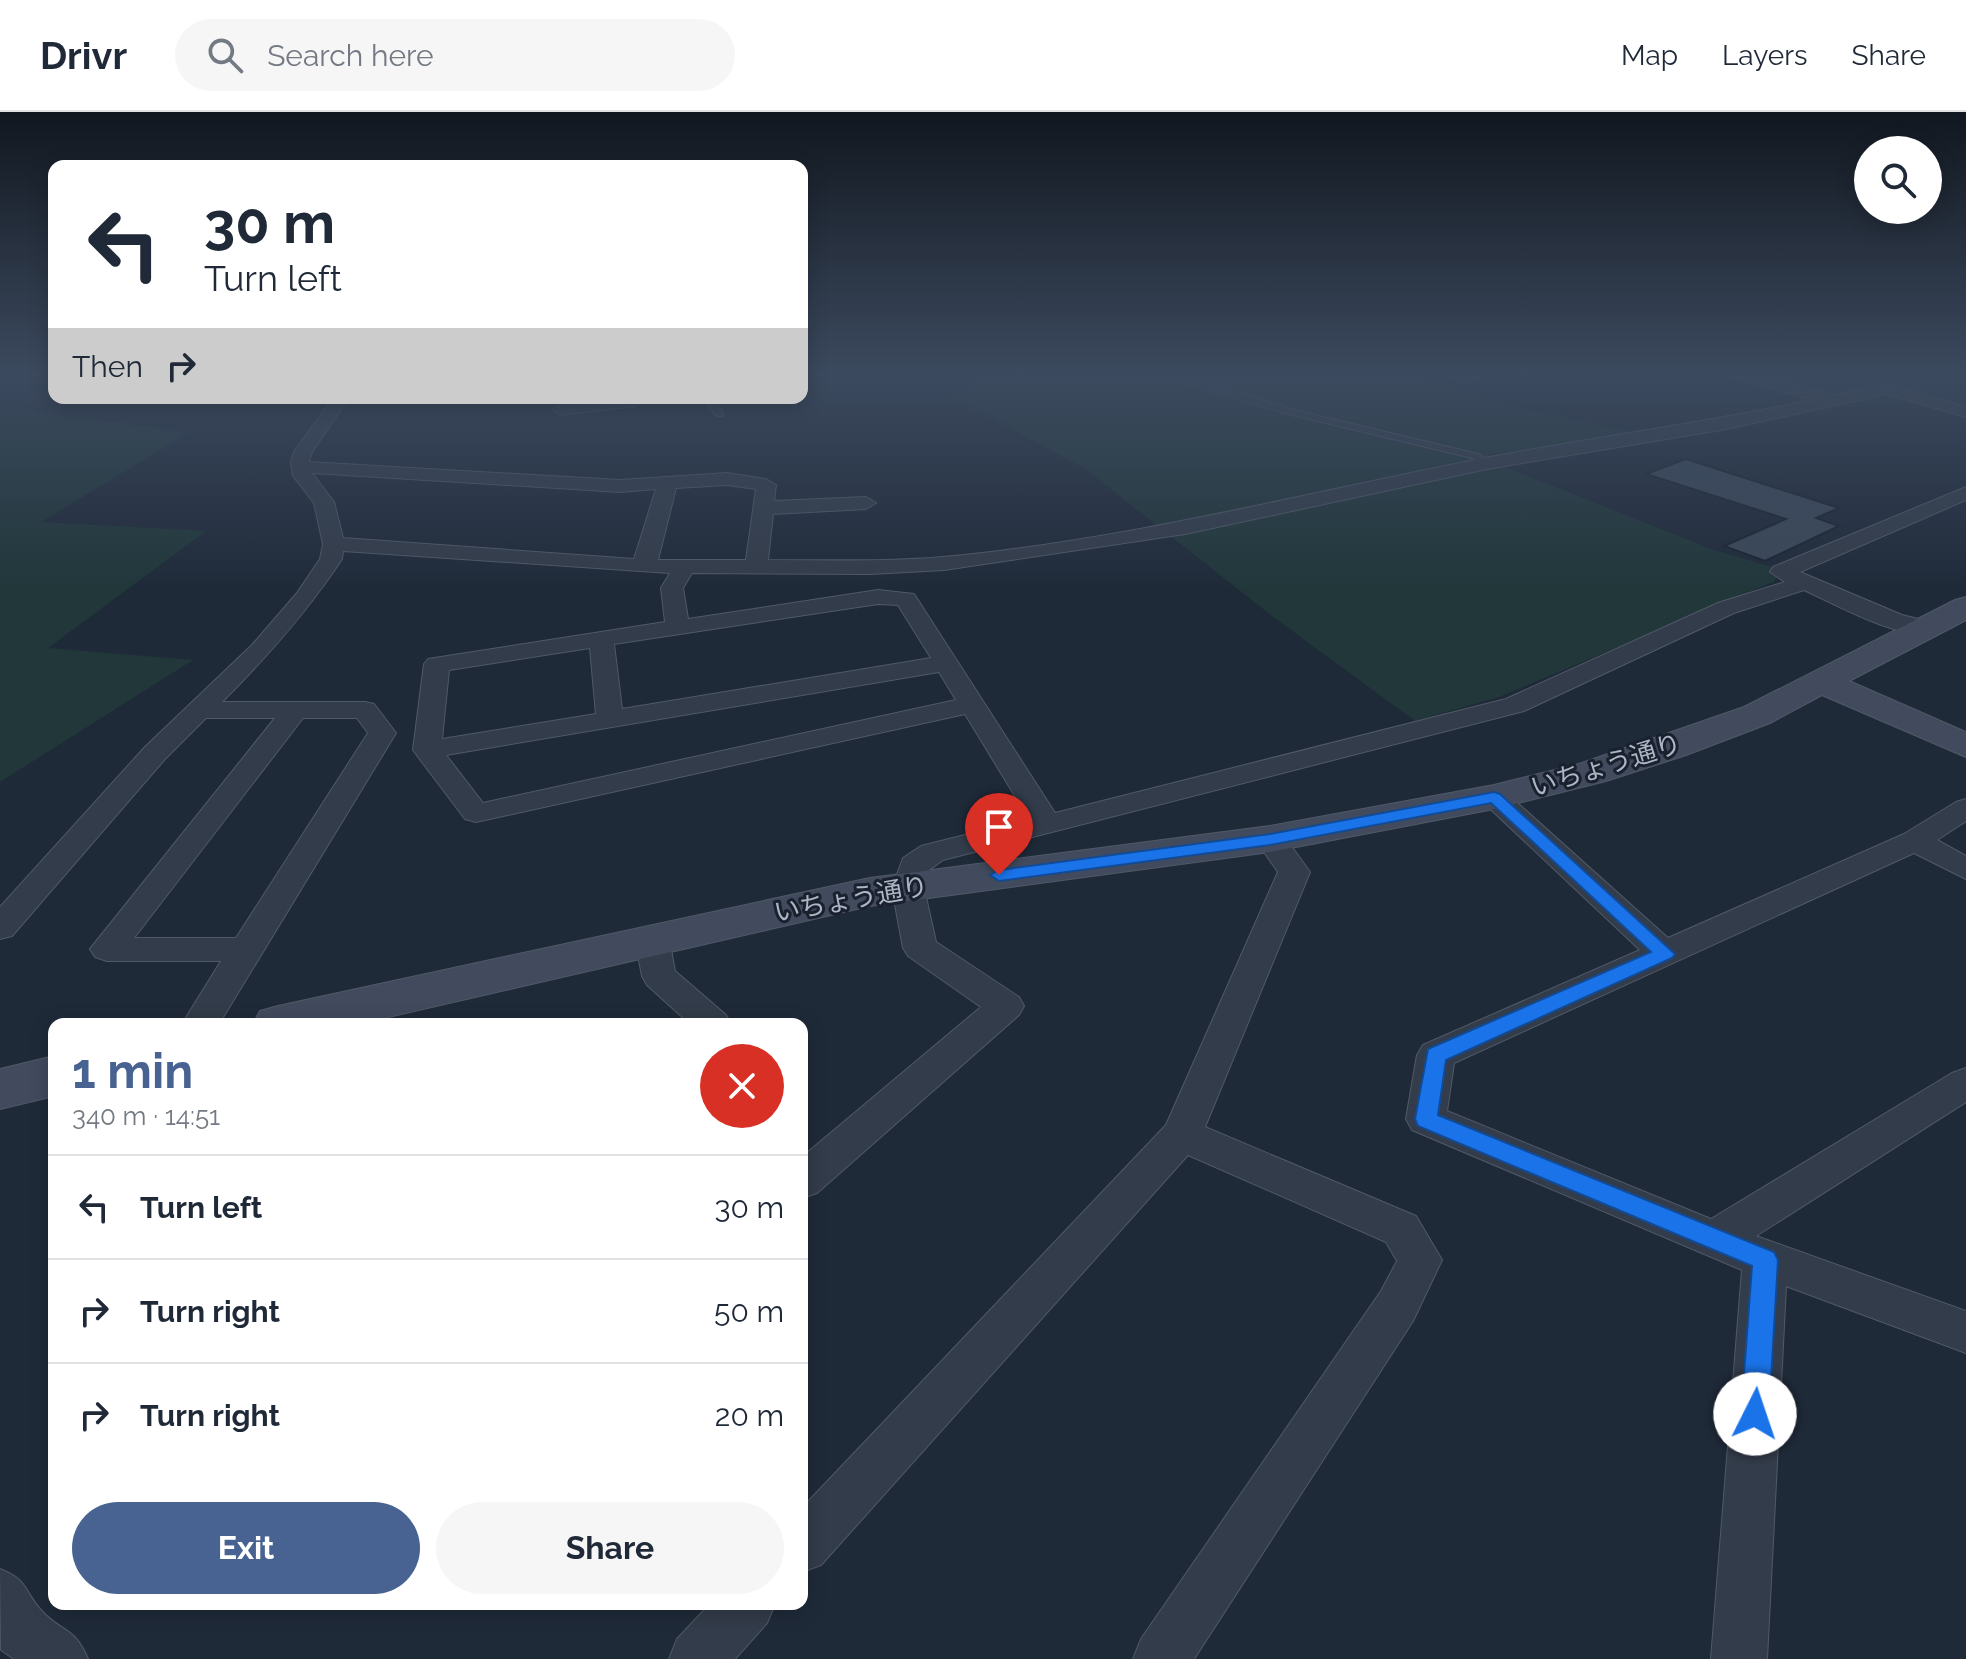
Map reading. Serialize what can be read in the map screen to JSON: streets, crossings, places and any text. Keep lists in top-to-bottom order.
{
  "streets": {
    "street": ["いちょう通り"]
  },
  "page": {
    "header": "Drivr",
    "search": "Search here",
    "nav": ["Map", "Layers", "Share"],
    "turn": ["30 m", "Turn left"],
    "then": "Then",
    "heading": ["1 min", "340 m · 14:51"],
    "list": [
      {
        "name": "Turn left",
        "value": "30 m"
      },
      {
        "name": "Turn right",
        "value": "50 m"
      },
      {
        "name": "Turn right",
        "value": "20 m"
      }
    ],
    "buttons": ["Exit", "Share"]
  }
}
